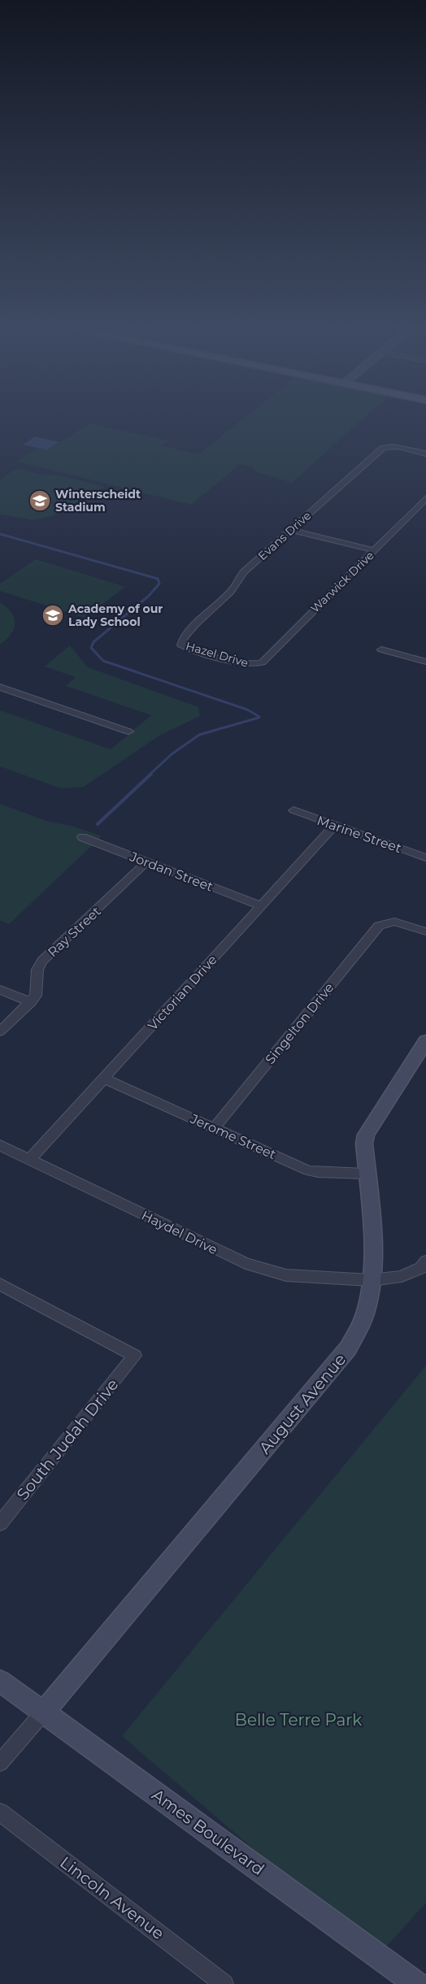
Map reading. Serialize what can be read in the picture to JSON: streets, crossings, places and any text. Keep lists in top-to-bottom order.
{
  "streets": {
    "street": [
      "Evans Drive",
      "Warwick Drive",
      "Hazel Drive",
      "Marine Street",
      "Jordan Street",
      "Ray Street",
      "Victorian Drive",
      "Singelton Drive",
      "Jerome Street",
      "Haydel Drive",
      "August Avenue",
      "South Judah Drive",
      "Ames Boulevard",
      "Lincoln Avenue"
    ]
  },
  "crossings": [
    ["Evans Drive", "Hazel Drive"],
    ["Warwick Drive", "Hazel Drive"],
    ["Marine Street", "Victorian Drive"],
    ["Jordan Street", "Ray Street"],
    ["Jordan Street", "Victorian Drive"],
    ["Victorian Drive", "Jerome Street"],
    ["Victorian Drive", "Haydel Drive"],
    ["Singelton Drive", "Jerome Street"],
    ["Jerome Street", "August Avenue"],
    ["Haydel Drive", "August Avenue"],
    ["August Avenue", "Ames Boulevard"]
  ],
  "parks": ["Belle Terre Park"],
  "places": {
    "school or university": ["Winterscheidt Stadium", "Academy of our Lady School"]
  }
}
